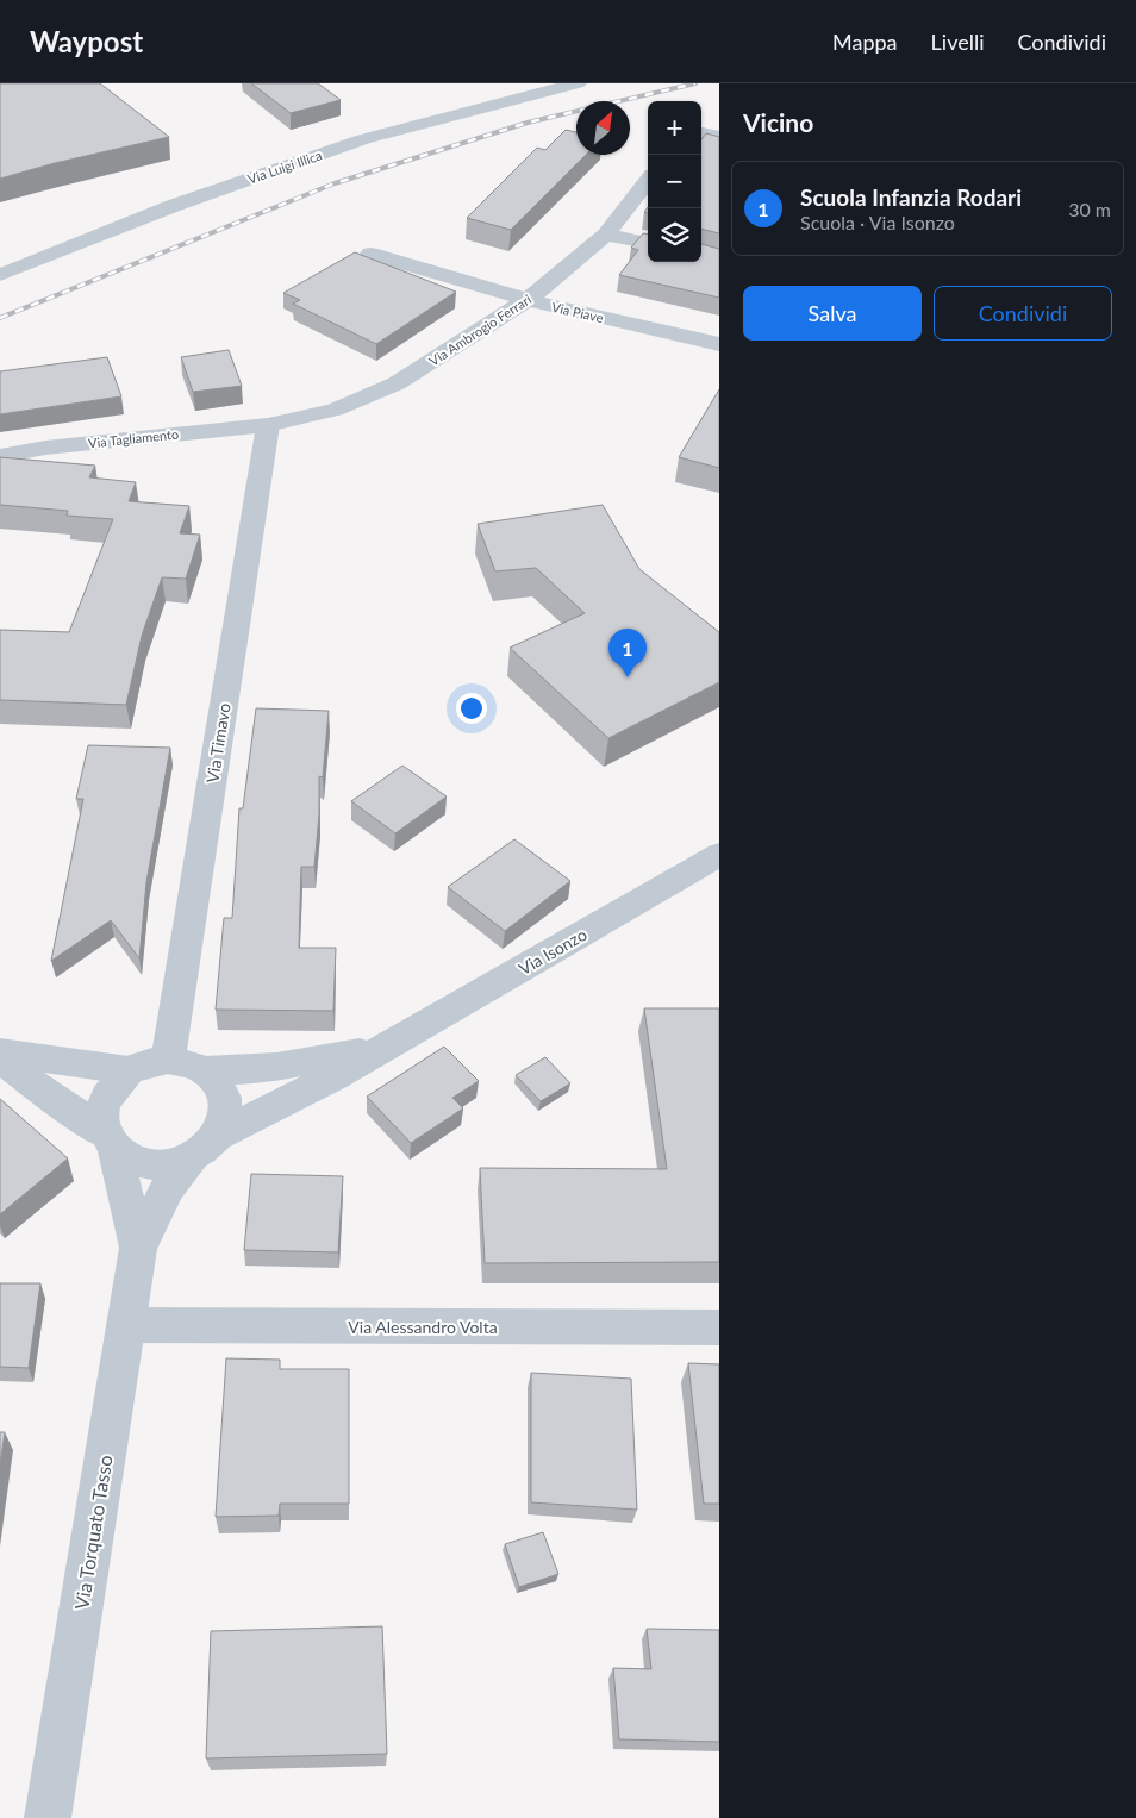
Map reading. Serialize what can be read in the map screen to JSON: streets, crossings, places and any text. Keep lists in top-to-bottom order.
{
  "streets": {
    "street": [
      "Via Luigi Illica",
      "Via Piave",
      "Via Ambrogio Ferrari",
      "Via Tagliamento",
      "Via Timavo",
      "Via Isonzo",
      "Via Alessandro Volta",
      "Via Torquato Tasso"
    ]
  },
  "crossings": [
    ["Via Piave", "Via Ambrogio Ferrari"],
    ["Via Ambrogio Ferrari", "Via Tagliamento"],
    ["Via Ambrogio Ferrari", "Via Timavo"],
    ["Via Tagliamento", "Via Timavo"],
    ["Via Timavo", "Via Isonzo"],
    ["Via Timavo", "Via Torquato Tasso"],
    ["Via Isonzo", "Via Torquato Tasso"],
    ["Via Alessandro Volta", "Via Torquato Tasso"]
  ],
  "north": "top right",
  "page": {
    "header": "Waypost",
    "nav": ["Mappa", "Livelli", "Condividi"],
    "heading": "Vicino",
    "map_buttons": ["+", "−"],
    "list": [
      {
        "mark": "1",
        "name": "Scuola Infanzia Rodari",
        "note": "Scuola · Via Isonzo",
        "value": "30 m"
      }
    ],
    "buttons": ["Salva", "Condividi"],
    "pins": "1"
  }
}
